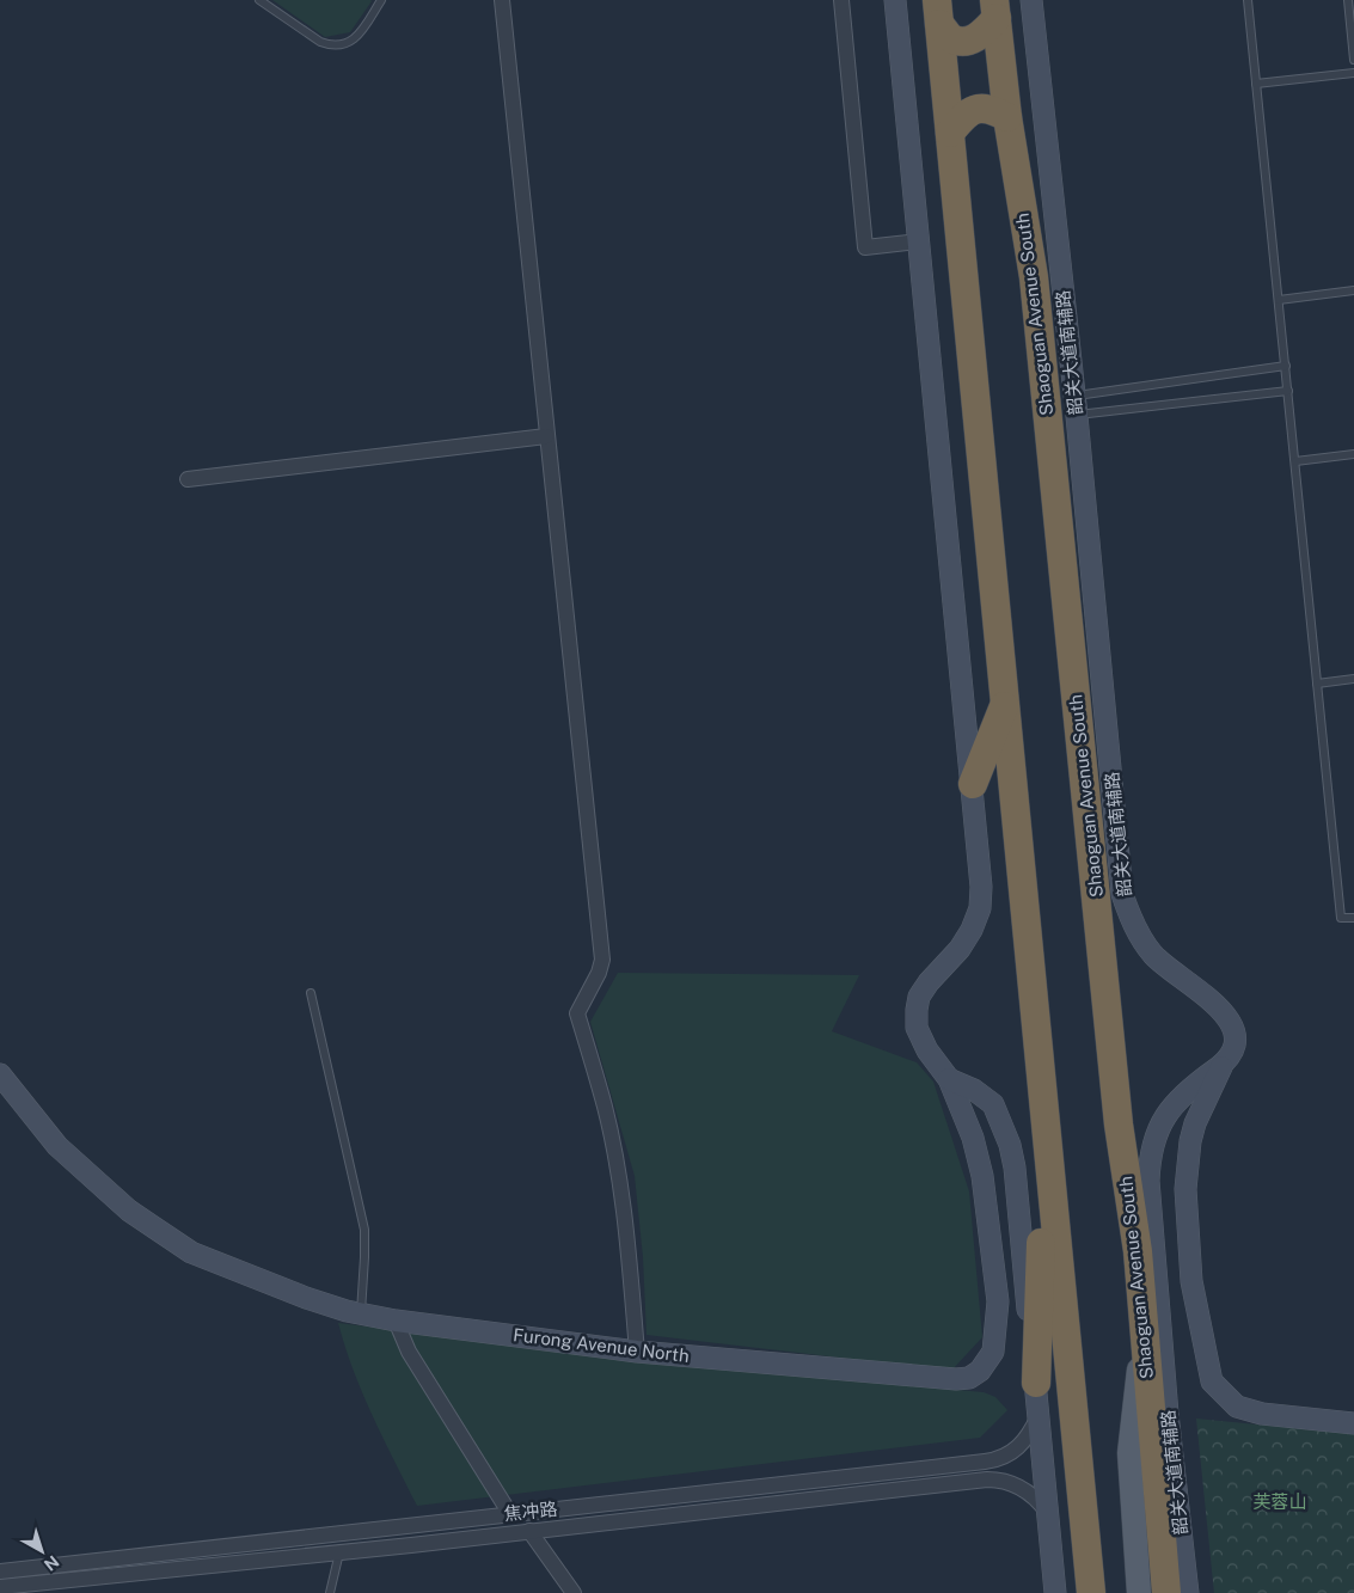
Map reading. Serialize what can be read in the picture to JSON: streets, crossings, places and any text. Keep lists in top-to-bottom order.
{
  "streets": {
    "highway": ["Shaoguan Avenue South"],
    "street": ["韶关大道南辅路", "Furong Avenue North", "焦冲路"]
  },
  "parks": ["芙蓉山"],
  "north": "bottom right"
}
